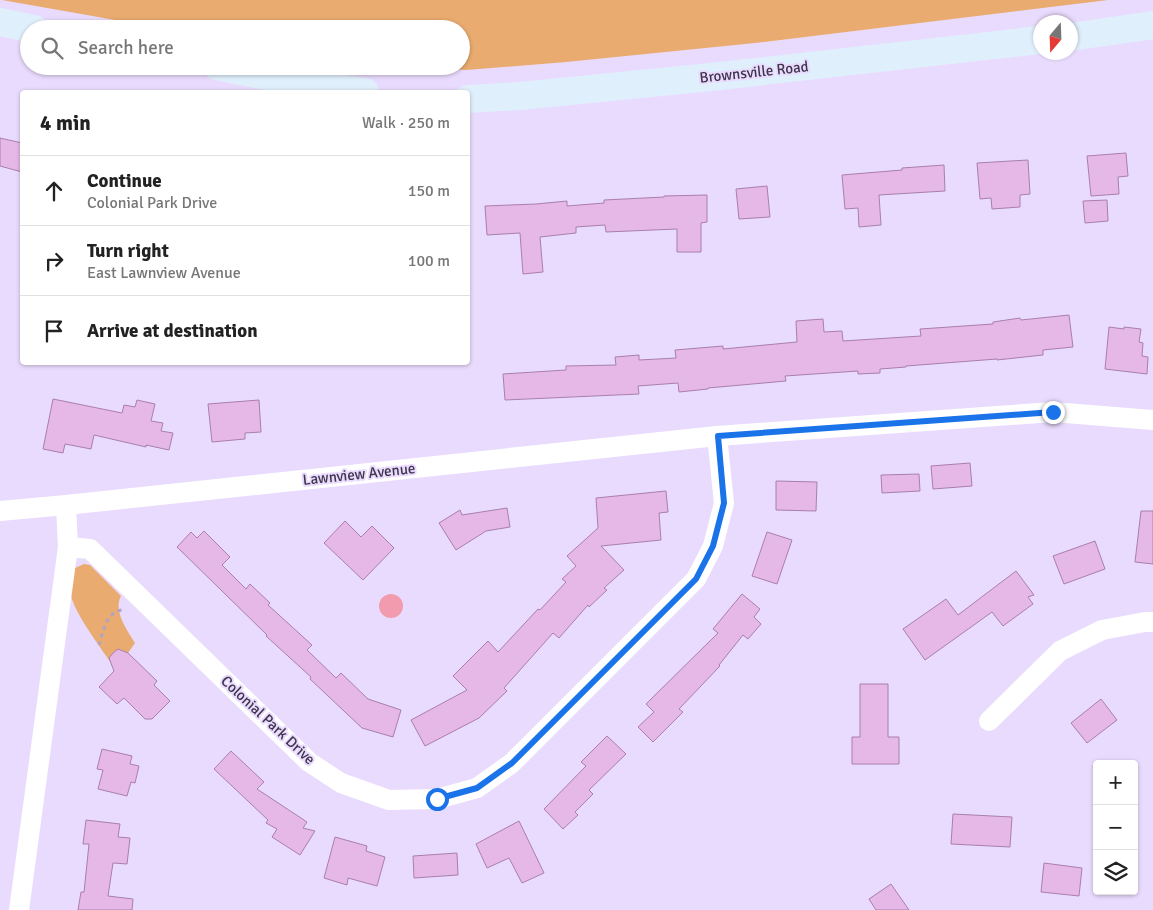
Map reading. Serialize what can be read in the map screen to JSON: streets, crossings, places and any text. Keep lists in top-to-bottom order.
{
  "streets": {
    "main road": ["Brownsville Road"],
    "street": ["Lawnview Avenue", "Colonial Park Drive"]
  },
  "crossings": [
    ["Lawnview Avenue", "Colonial Park Drive"]
  ],
  "north": "bottom",
  "page": {
    "search": "Search here",
    "heading": ["4 min", "Walk · 250 m"],
    "list": [
      ["Continue", "Colonial Park Drive", "150 m"],
      ["Turn right", "East Lawnview Avenue", "100 m"],
      "Arrive at destination"
    ],
    "map_buttons": ["+", "−"]
  }
}
